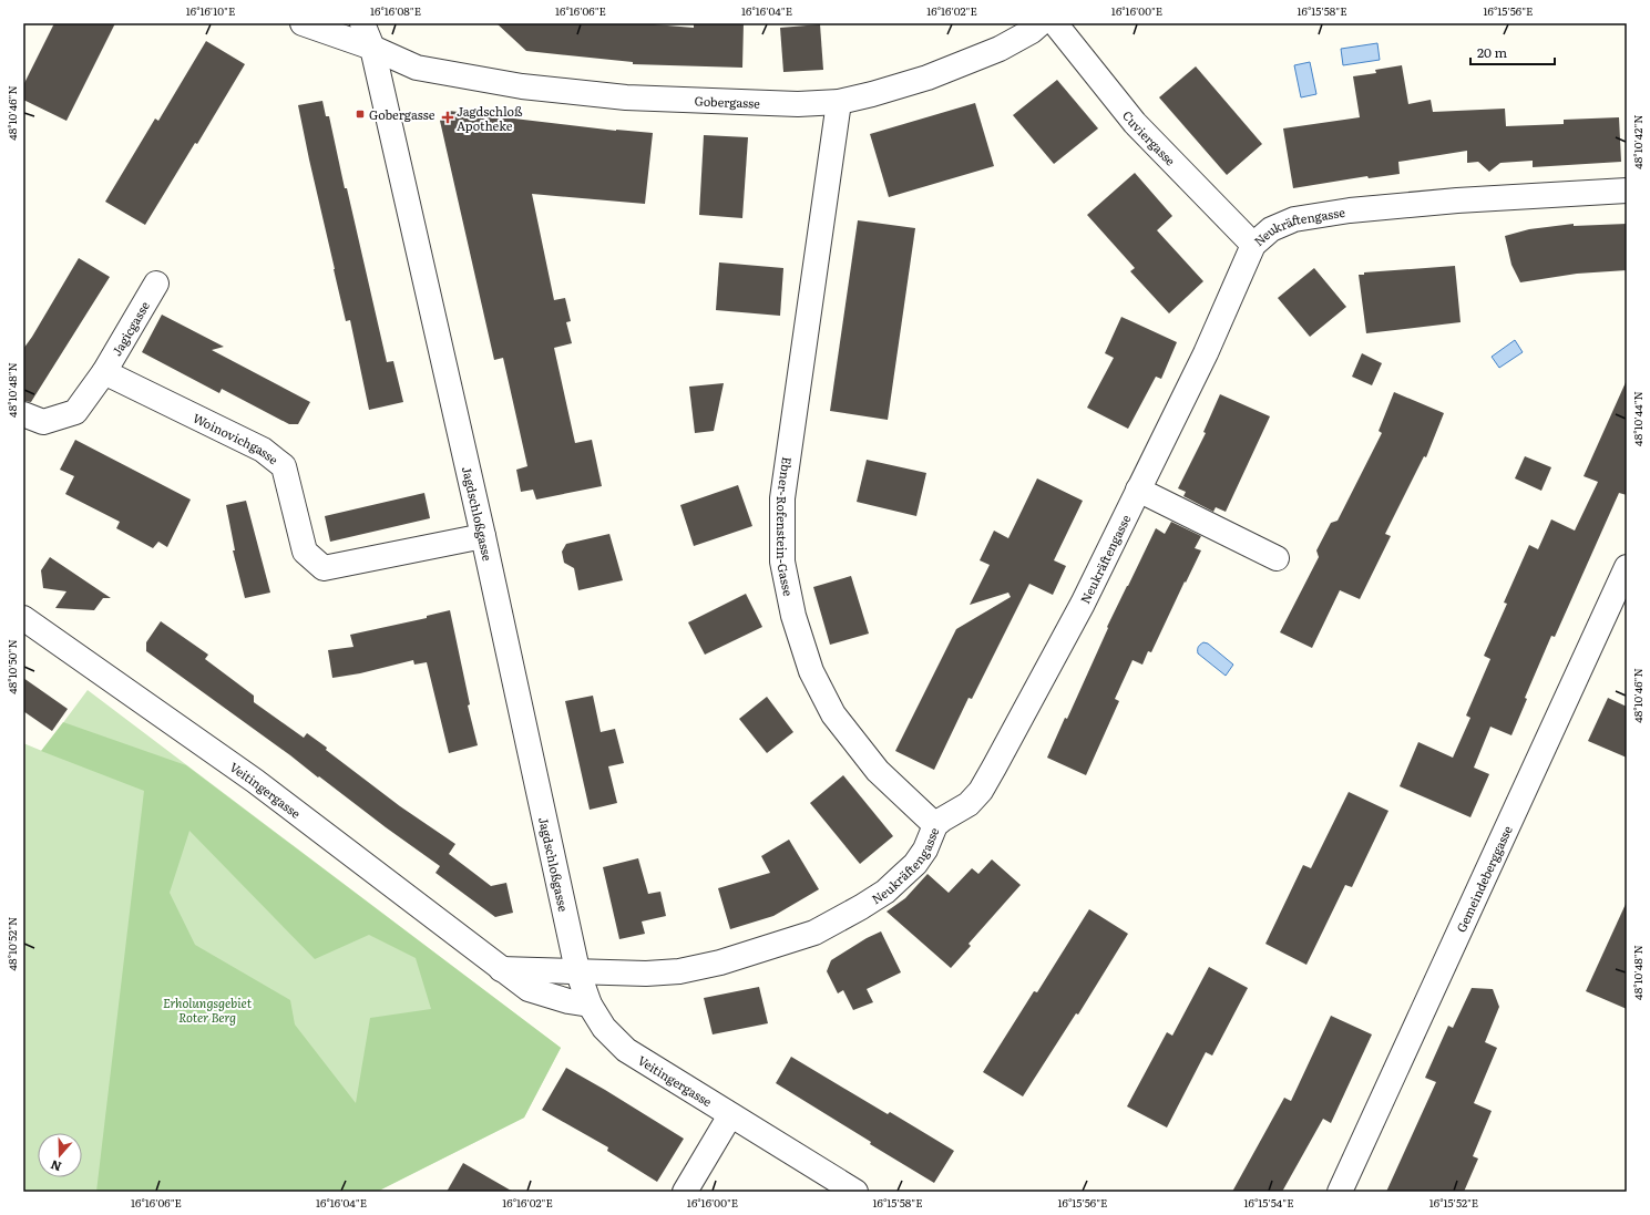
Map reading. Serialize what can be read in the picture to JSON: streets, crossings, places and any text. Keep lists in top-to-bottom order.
{
  "streets": {
    "street": [
      "Gobergasse",
      "Cuviergasse",
      "Neukräftengasse",
      "Jagicgasse",
      "Woinovichgasse",
      "Jagdschloßgasse",
      "Ebner-Rofenstein-Gasse",
      "Veitingergasse",
      "Gemeindeberggasse"
    ]
  },
  "crossings": [
    ["Gobergasse", "Jagdschloßgasse"],
    ["Gobergasse", "Ebner-Rofenstein-Gasse"],
    ["Cuviergasse", "Neukräftengasse"],
    ["Neukräftengasse", "Jagdschloßgasse"],
    ["Neukräftengasse", "Ebner-Rofenstein-Gasse"],
    ["Jagicgasse", "Woinovichgasse"],
    ["Woinovichgasse", "Jagdschloßgasse"],
    ["Jagdschloßgasse", "Veitingergasse"]
  ],
  "parks": ["Erholungsgebiet Roter Berg"],
  "places": {
    "transit": ["Gobergasse"],
    "health": ["Jagdschloß Apotheke"]
  },
  "scale_bar": "20 m",
  "north": "bottom",
  "coordinates": [
    "16°16'10\"E",
    "16°16'08\"E",
    "16°16'06\"E",
    "16°16'04\"E",
    "16°16'02\"E",
    "16°16'00\"E",
    "16°15'58\"E",
    "16°15'56\"E",
    "48°10'46\"N",
    "48°10'42\"N",
    "48°10'48\"N",
    "48°10'44\"N",
    "48°10'50\"N",
    "48°10'52\"N",
    "16°15'54\"E",
    "16°15'52\"E"
  ]
}
